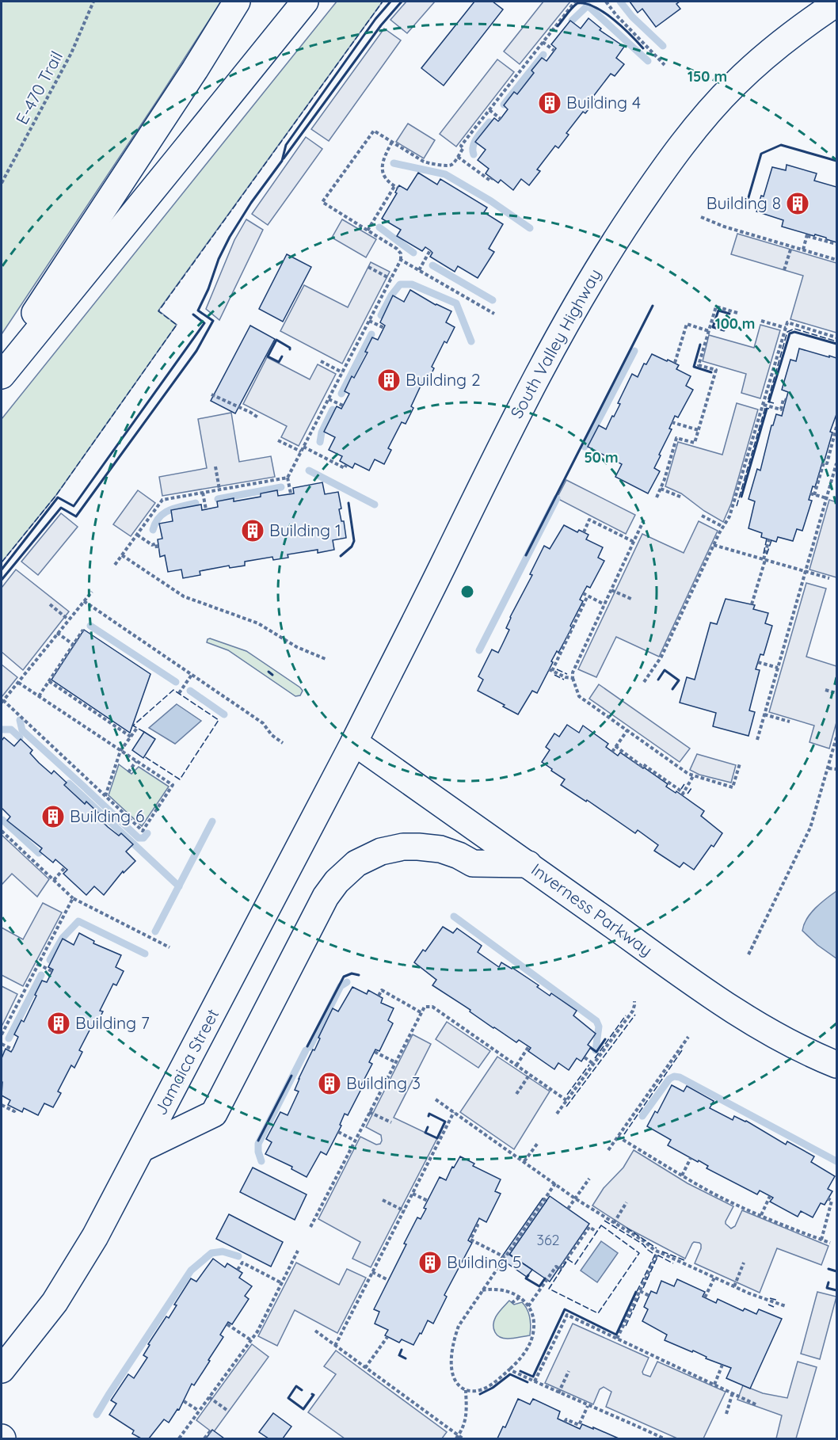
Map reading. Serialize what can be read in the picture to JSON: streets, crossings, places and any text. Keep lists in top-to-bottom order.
{
  "streets": {
    "main road": ["South Valley Highway", "Inverness Parkway", "Jamaica Street"],
    "path": ["E-470 Trail"]
  },
  "crossings": [
    ["South Valley Highway", "Inverness Parkway"],
    ["South Valley Highway", "Jamaica Street"],
    ["Inverness Parkway", "Jamaica Street"]
  ],
  "places": {
    "building": [
      "Building 4",
      "Building 8",
      "Building 2",
      "Building 1",
      "Building 6",
      "Building 7",
      "Building 3",
      "Building 5"
    ]
  },
  "house_numbers": ["362"],
  "rings": ["150 m", "100 m", "50 m"]
}
